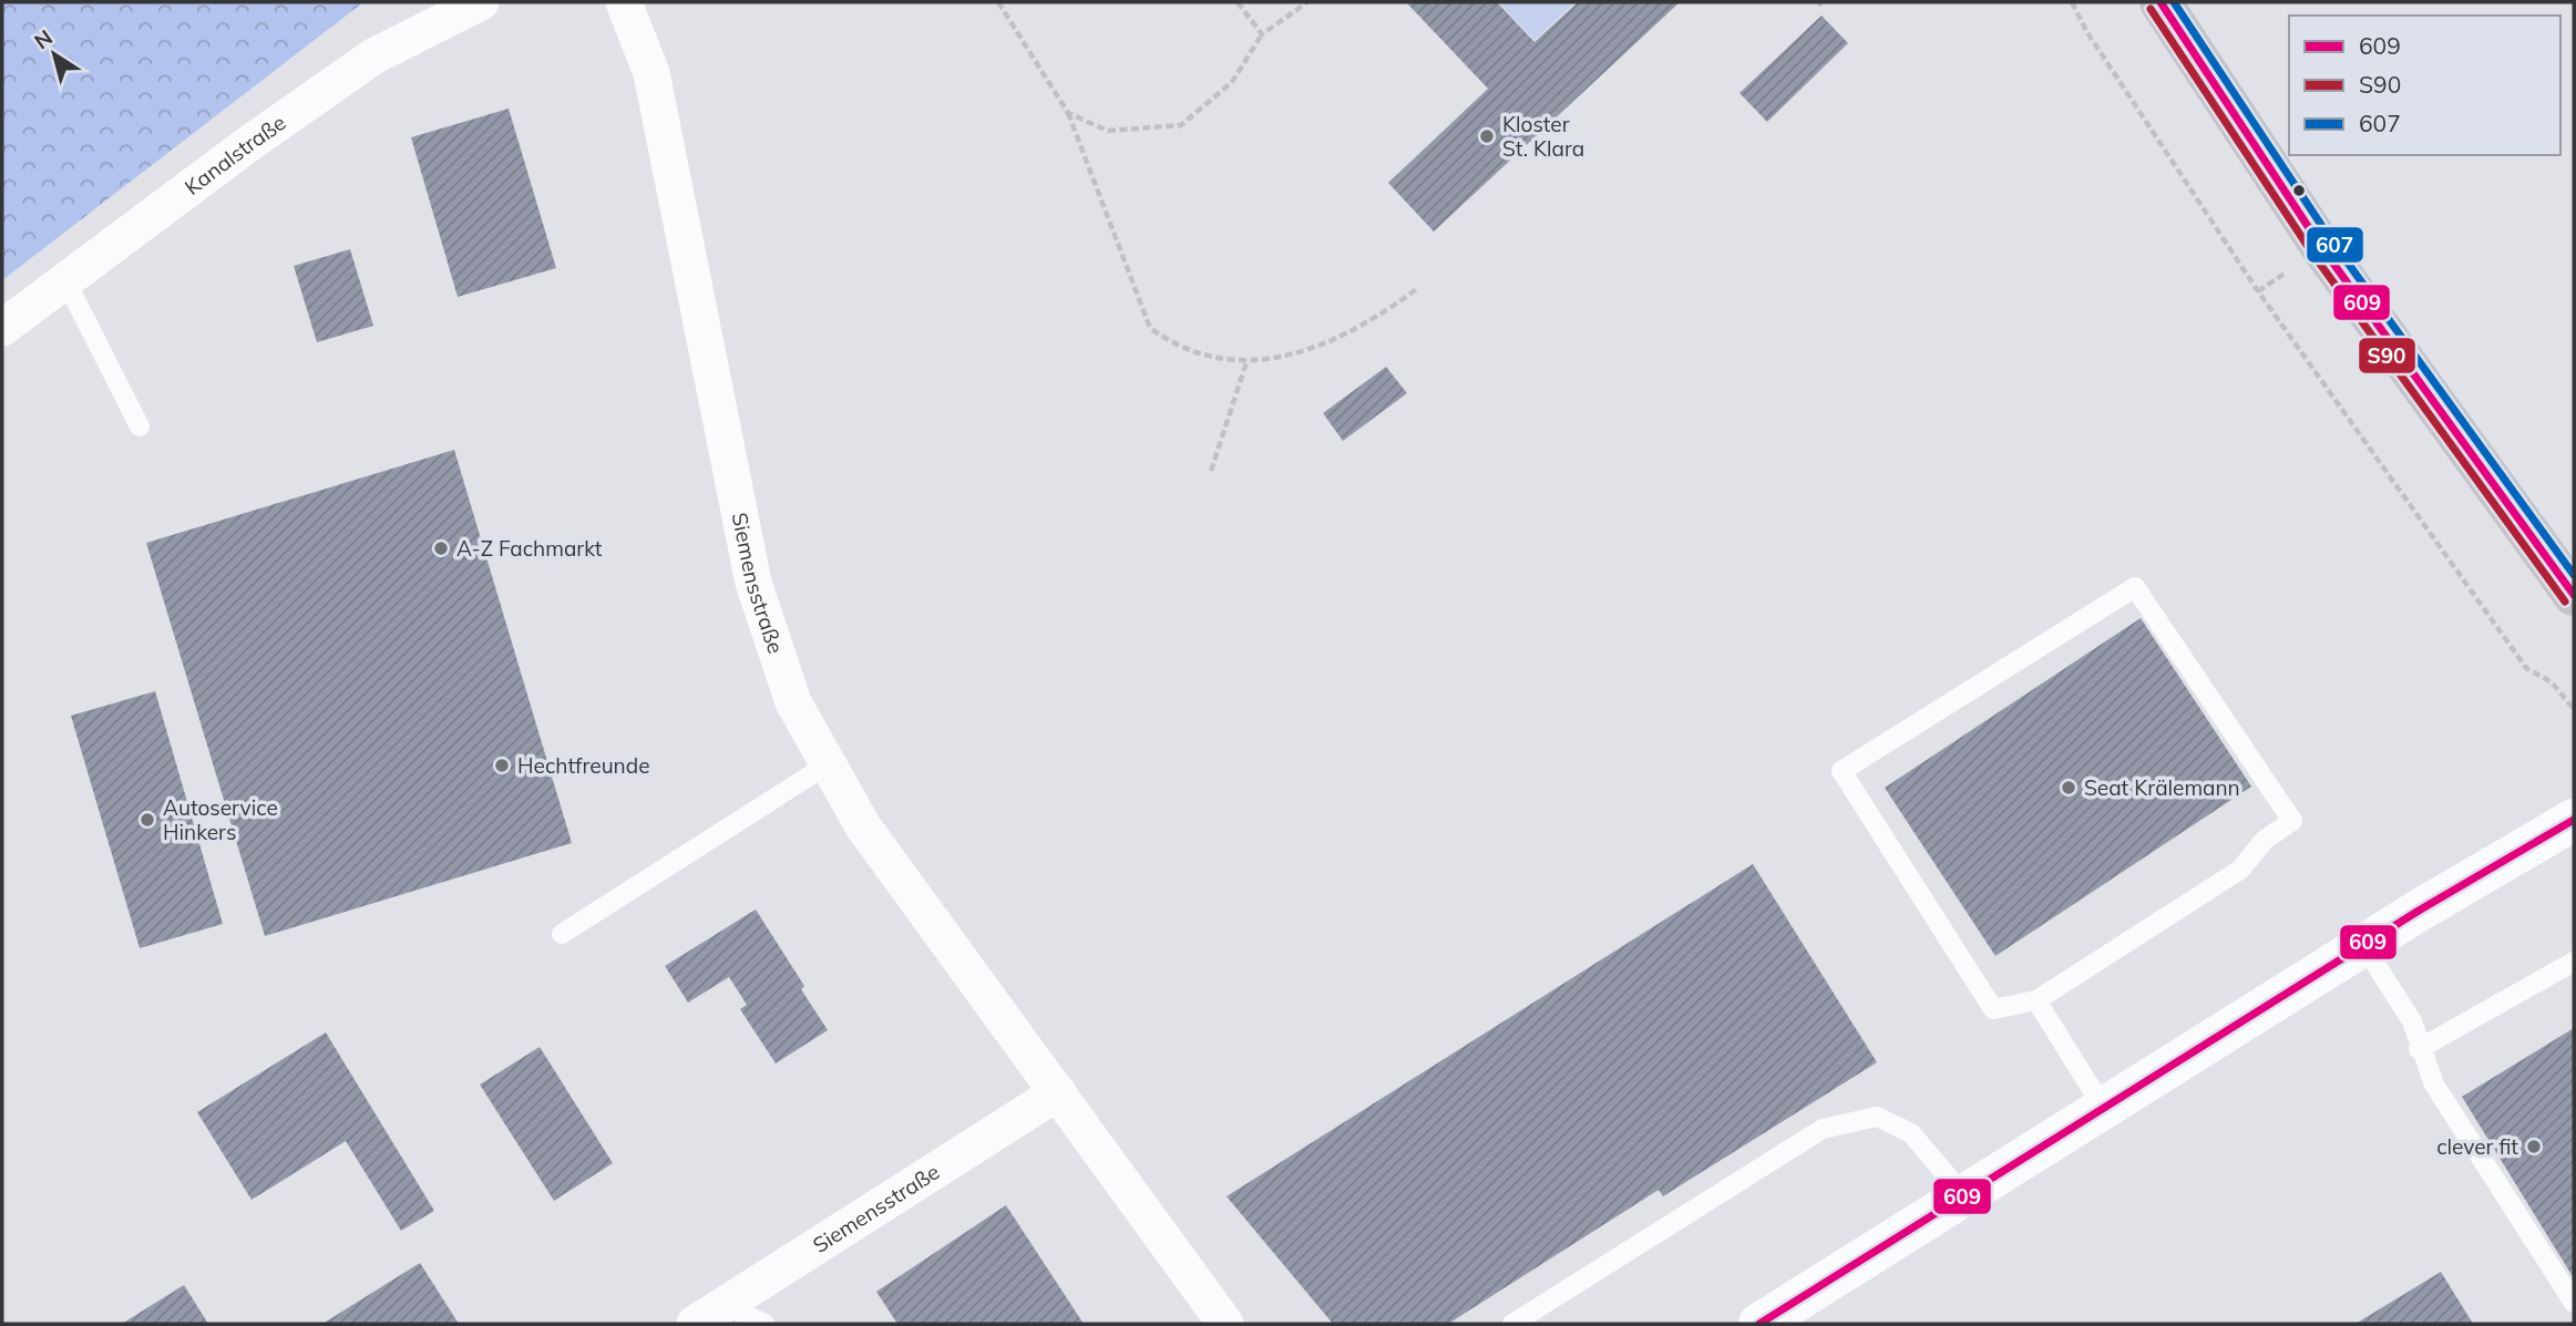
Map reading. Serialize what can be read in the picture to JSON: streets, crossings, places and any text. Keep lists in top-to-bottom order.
{
  "streets": {
    "street": ["Kanalstraße", "Siemensstraße"]
  },
  "places": [
    "Kloster St. Klara",
    "A-Z Fachmarkt",
    "Hechtfreunde",
    "Seat Krälemann",
    "Autoservice Hinkers",
    "clever fit"
  ],
  "lines": ["transit line 609", "transit line 607", "transit line S90"],
  "legend": ["609", "S90", "607"],
  "north": "top left"
}
